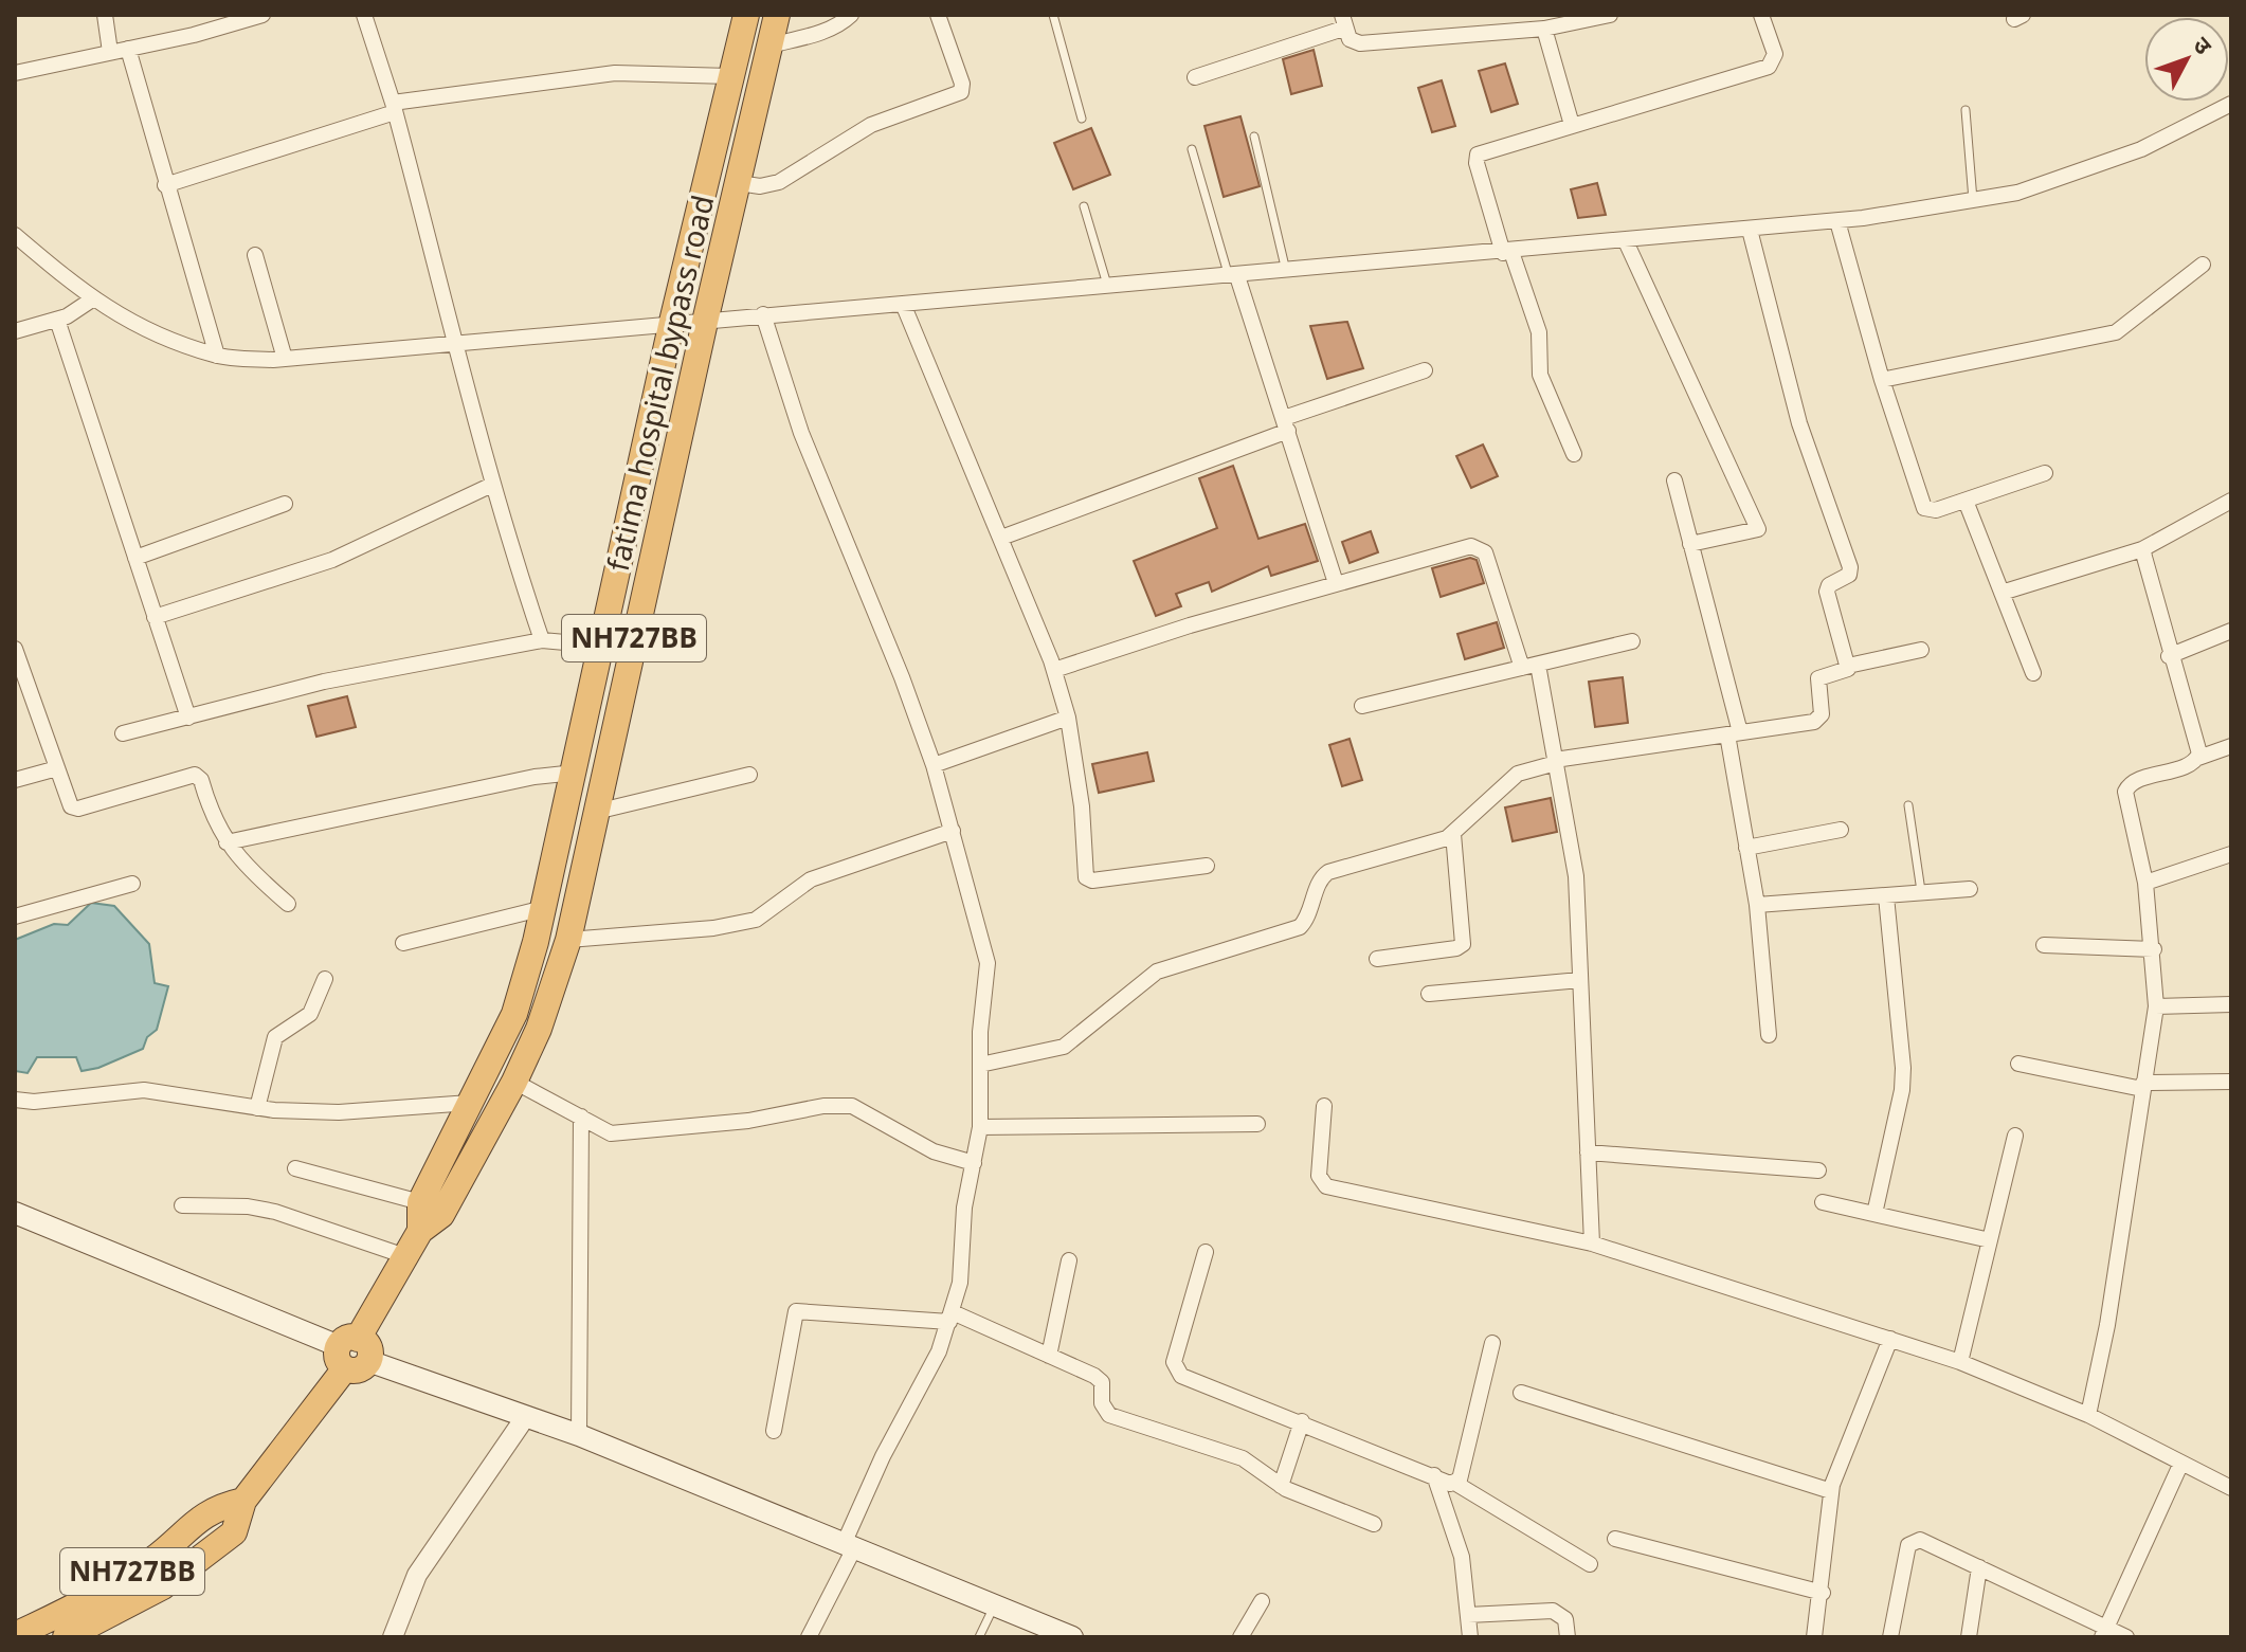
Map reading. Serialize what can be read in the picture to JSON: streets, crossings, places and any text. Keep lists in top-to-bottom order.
{
  "streets": {
    "highway": ["fatima hospital bypass road", "NH727BB"]
  },
  "crossings": [
    ["fatima hospital bypass road", "NH727BB"]
  ],
  "north": "top right"
}
